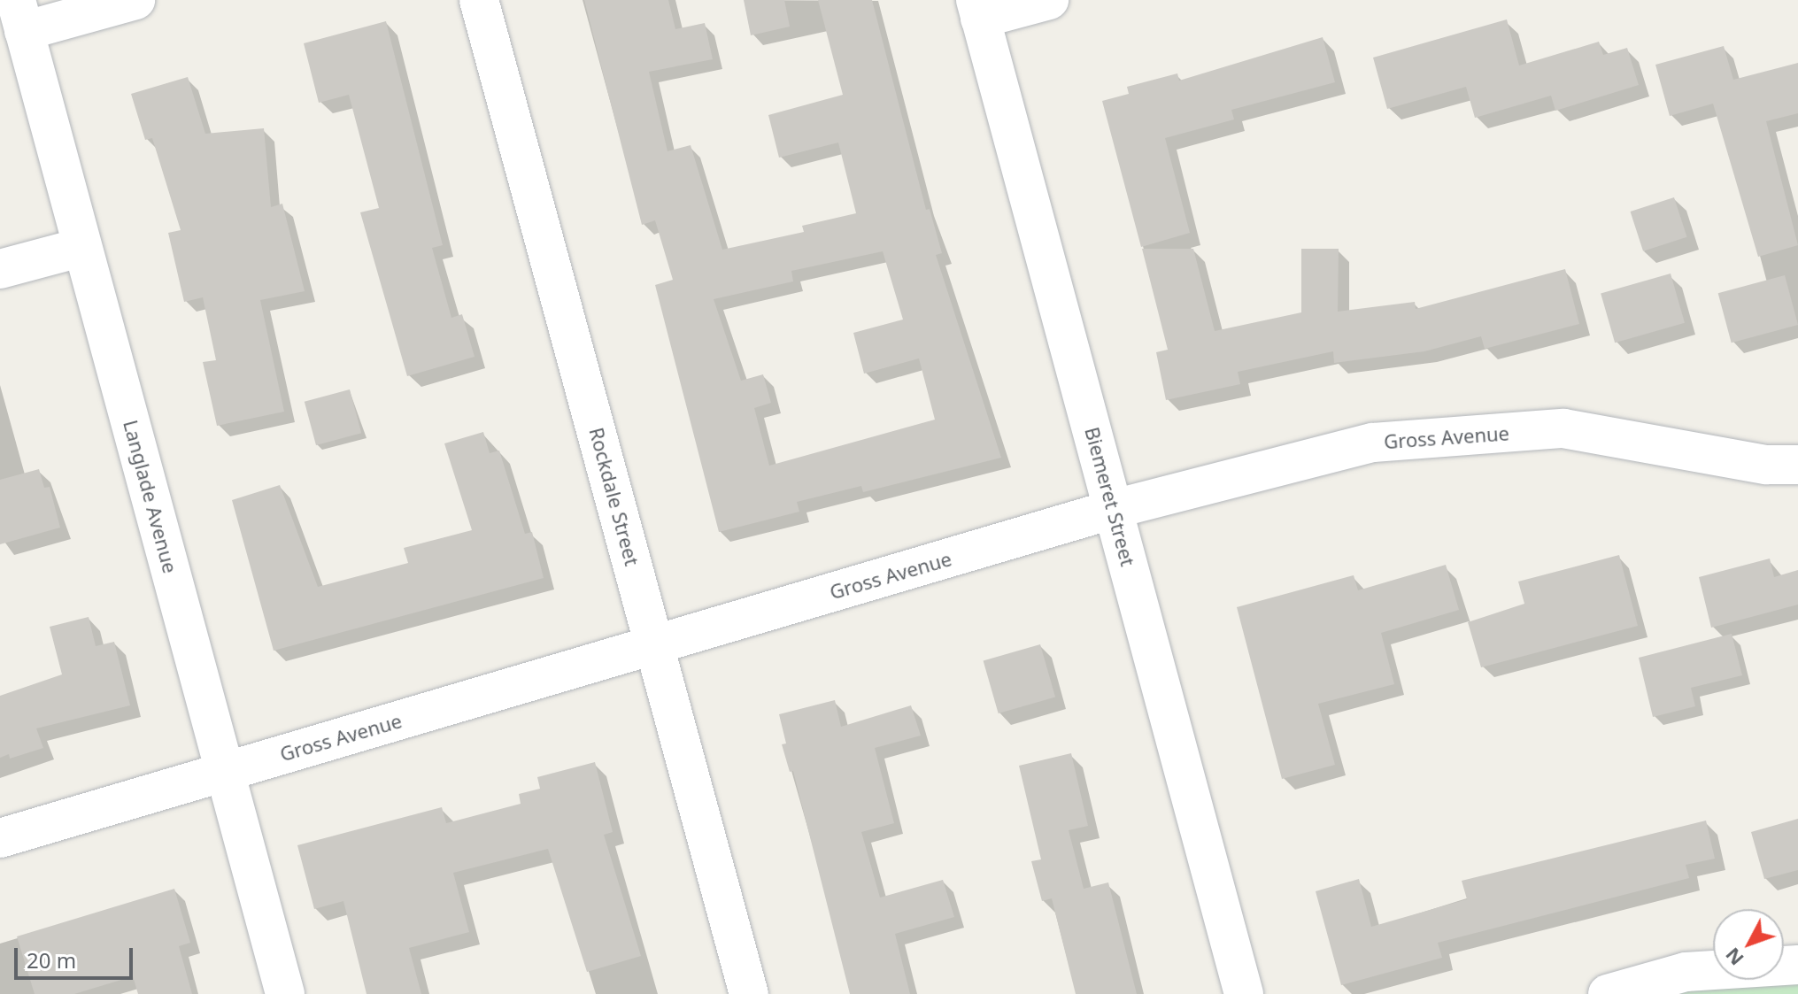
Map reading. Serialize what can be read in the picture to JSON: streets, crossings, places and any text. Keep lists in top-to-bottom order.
{
  "streets": {
    "street": [
      "Gross Avenue",
      "Langlade Avenue",
      "Rockdale Street",
      "Biemeret Street"
    ]
  },
  "crossings": [
    ["Gross Avenue", "Langlade Avenue"],
    ["Gross Avenue", "Rockdale Street"],
    ["Gross Avenue", "Biemeret Street"]
  ],
  "scale_bar": "20 m",
  "north": "bottom left"
}
